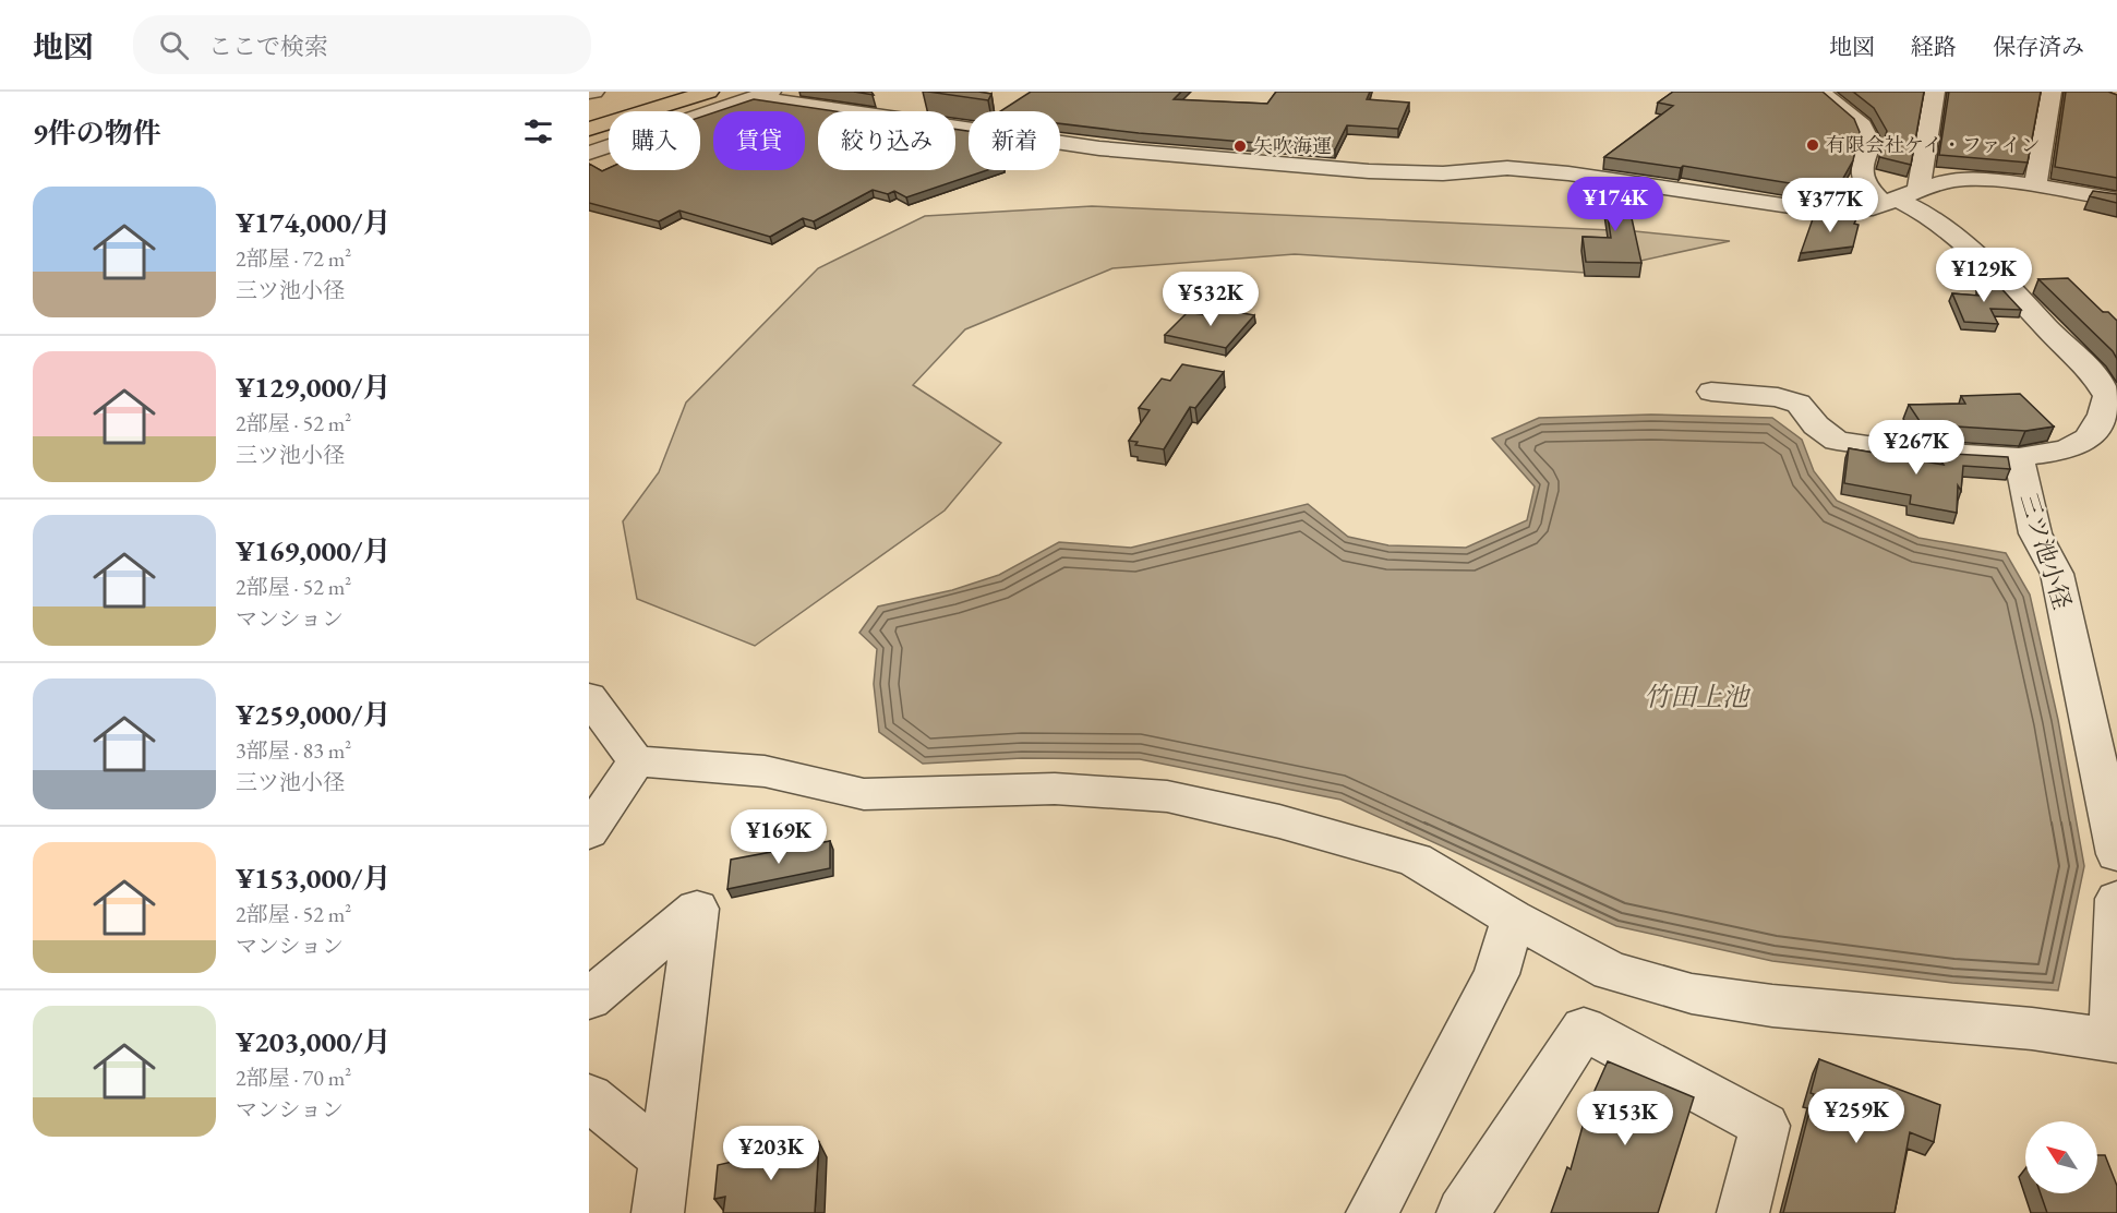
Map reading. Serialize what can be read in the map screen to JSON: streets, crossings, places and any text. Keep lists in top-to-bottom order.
{
  "streets": {
    "street": ["三ツ池小径"]
  },
  "water": ["竹田上池"],
  "places": ["有限会社ケイ・ファイン", "矢吹海運"],
  "north": "top left",
  "page": {
    "header": "地図",
    "search": "ここで検索",
    "nav": ["地図", "経路", "保存済み"],
    "heading": "9件の物件",
    "chip": [
      "購入",
      "賃貸",
      "絞り込み",
      "新着"
    ],
    "list": [
      {
        "name": "¥174,000/月",
        "note": "2部屋 · 72 m² · 三ツ池小径"
      },
      {
        "name": "¥129,000/月",
        "note": "2部屋 · 52 m² · 三ツ池小径"
      },
      {
        "name": "¥169,000/月",
        "note": "2部屋 · 52 m² · マンション"
      },
      {
        "name": "¥259,000/月",
        "note": "3部屋 · 83 m² · 三ツ池小径"
      },
      {
        "name": "¥153,000/月",
        "note": "2部屋 · 52 m² · マンション"
      },
      {
        "name": "¥203,000/月",
        "note": "2部屋 · 70 m² · マンション"
      }
    ],
    "price": [
      "¥174K",
      "¥377K",
      "¥129K",
      "¥532K",
      "¥267K",
      "¥169K",
      "¥259K",
      "¥153K",
      "¥203K"
    ]
  }
}
